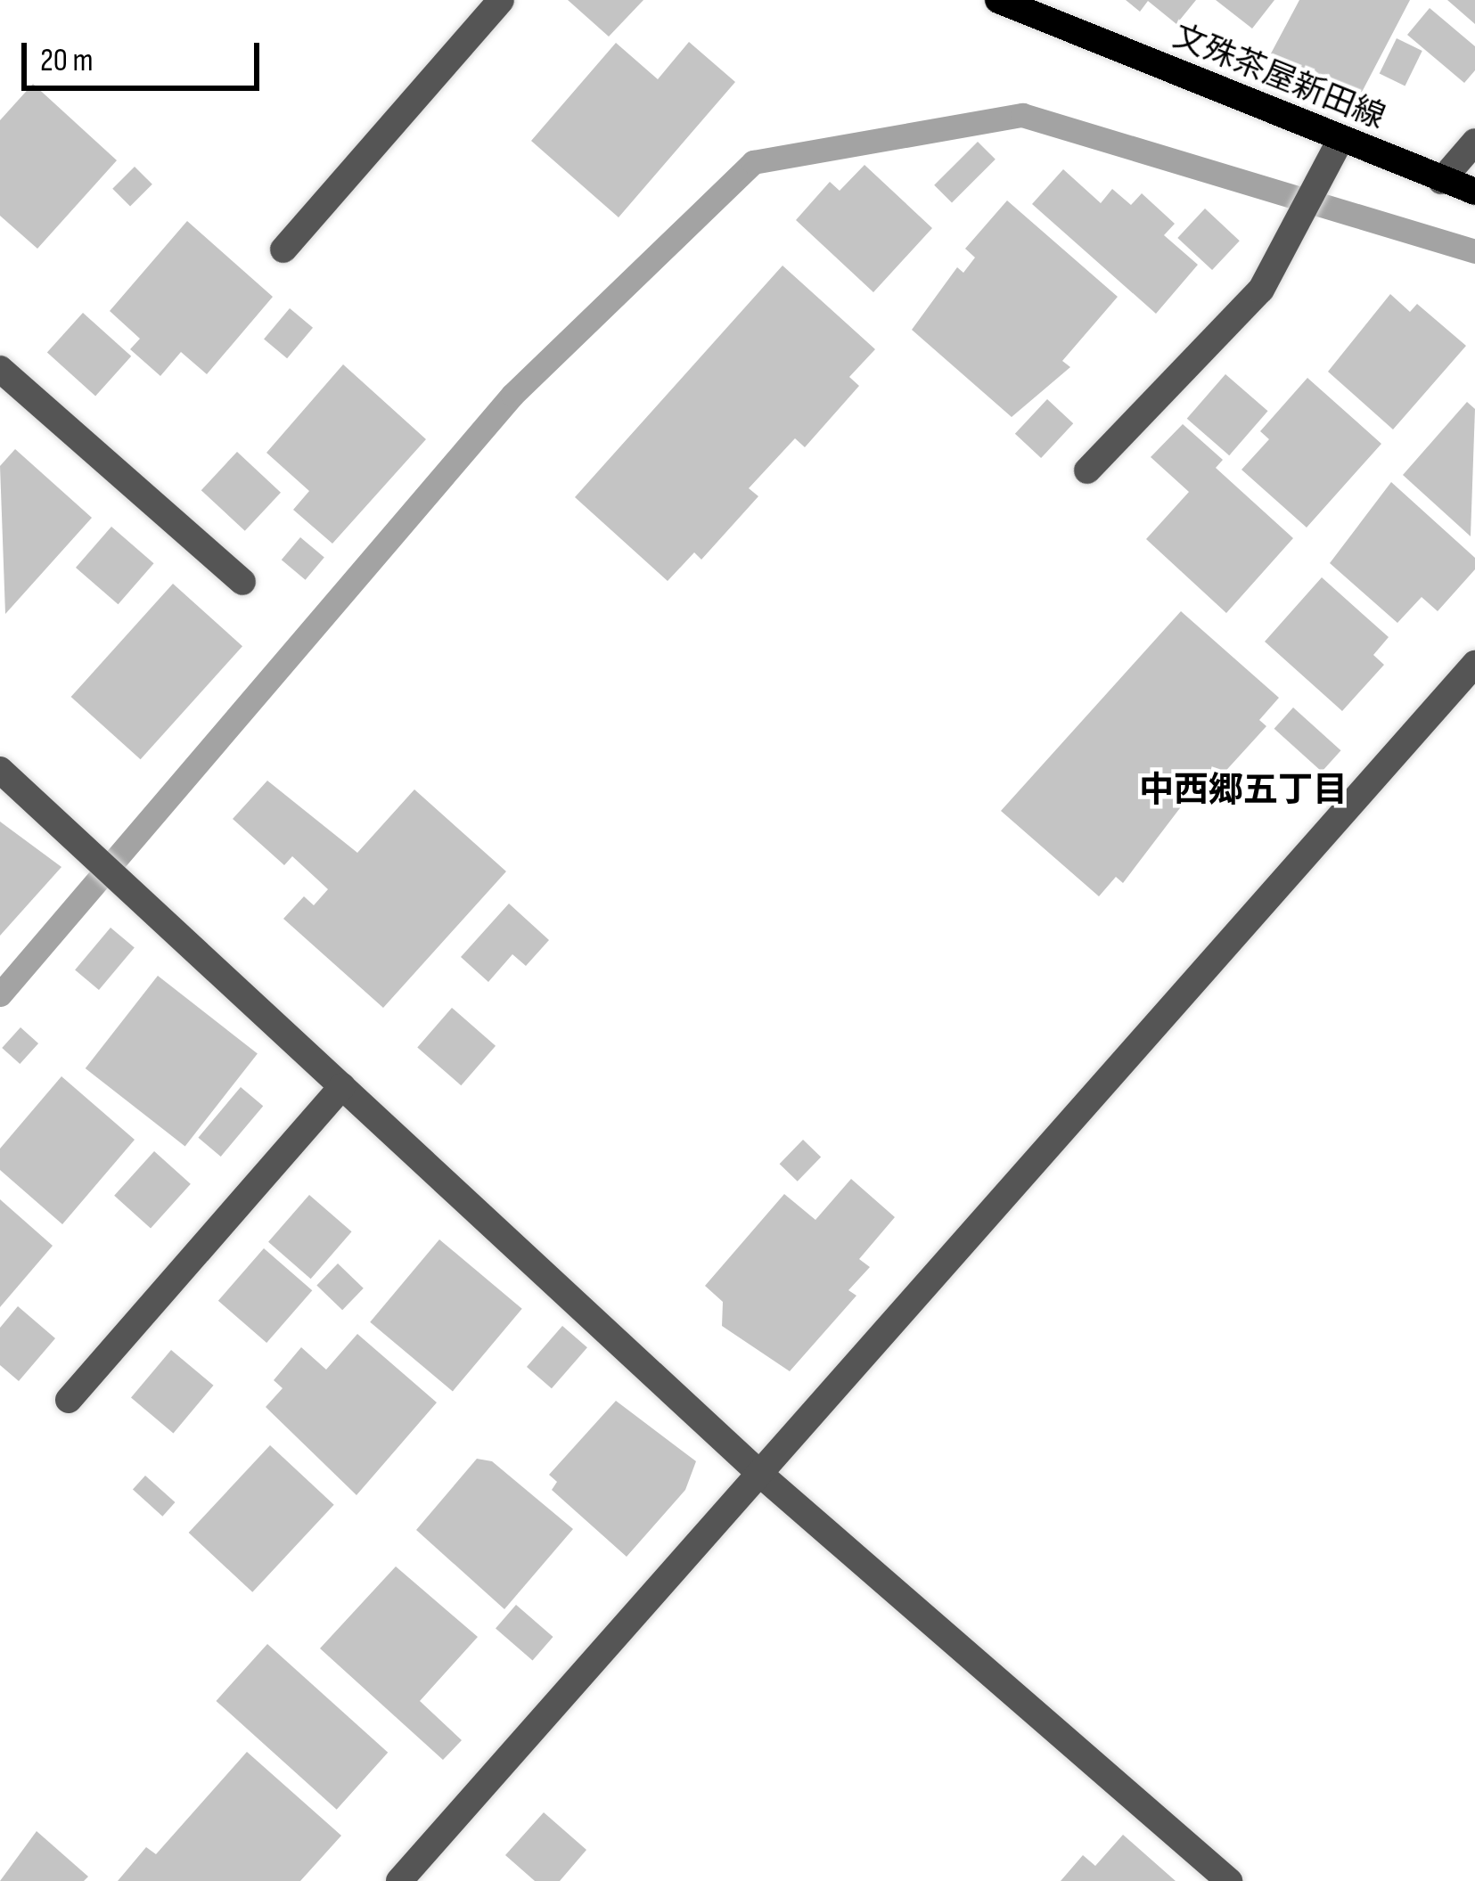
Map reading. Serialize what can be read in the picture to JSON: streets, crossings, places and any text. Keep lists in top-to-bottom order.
{
  "streets": {
    "main road": ["文殊茶屋新田線"]
  },
  "districts": ["中西郷五丁目"],
  "scale_bar": "20 m"
}
